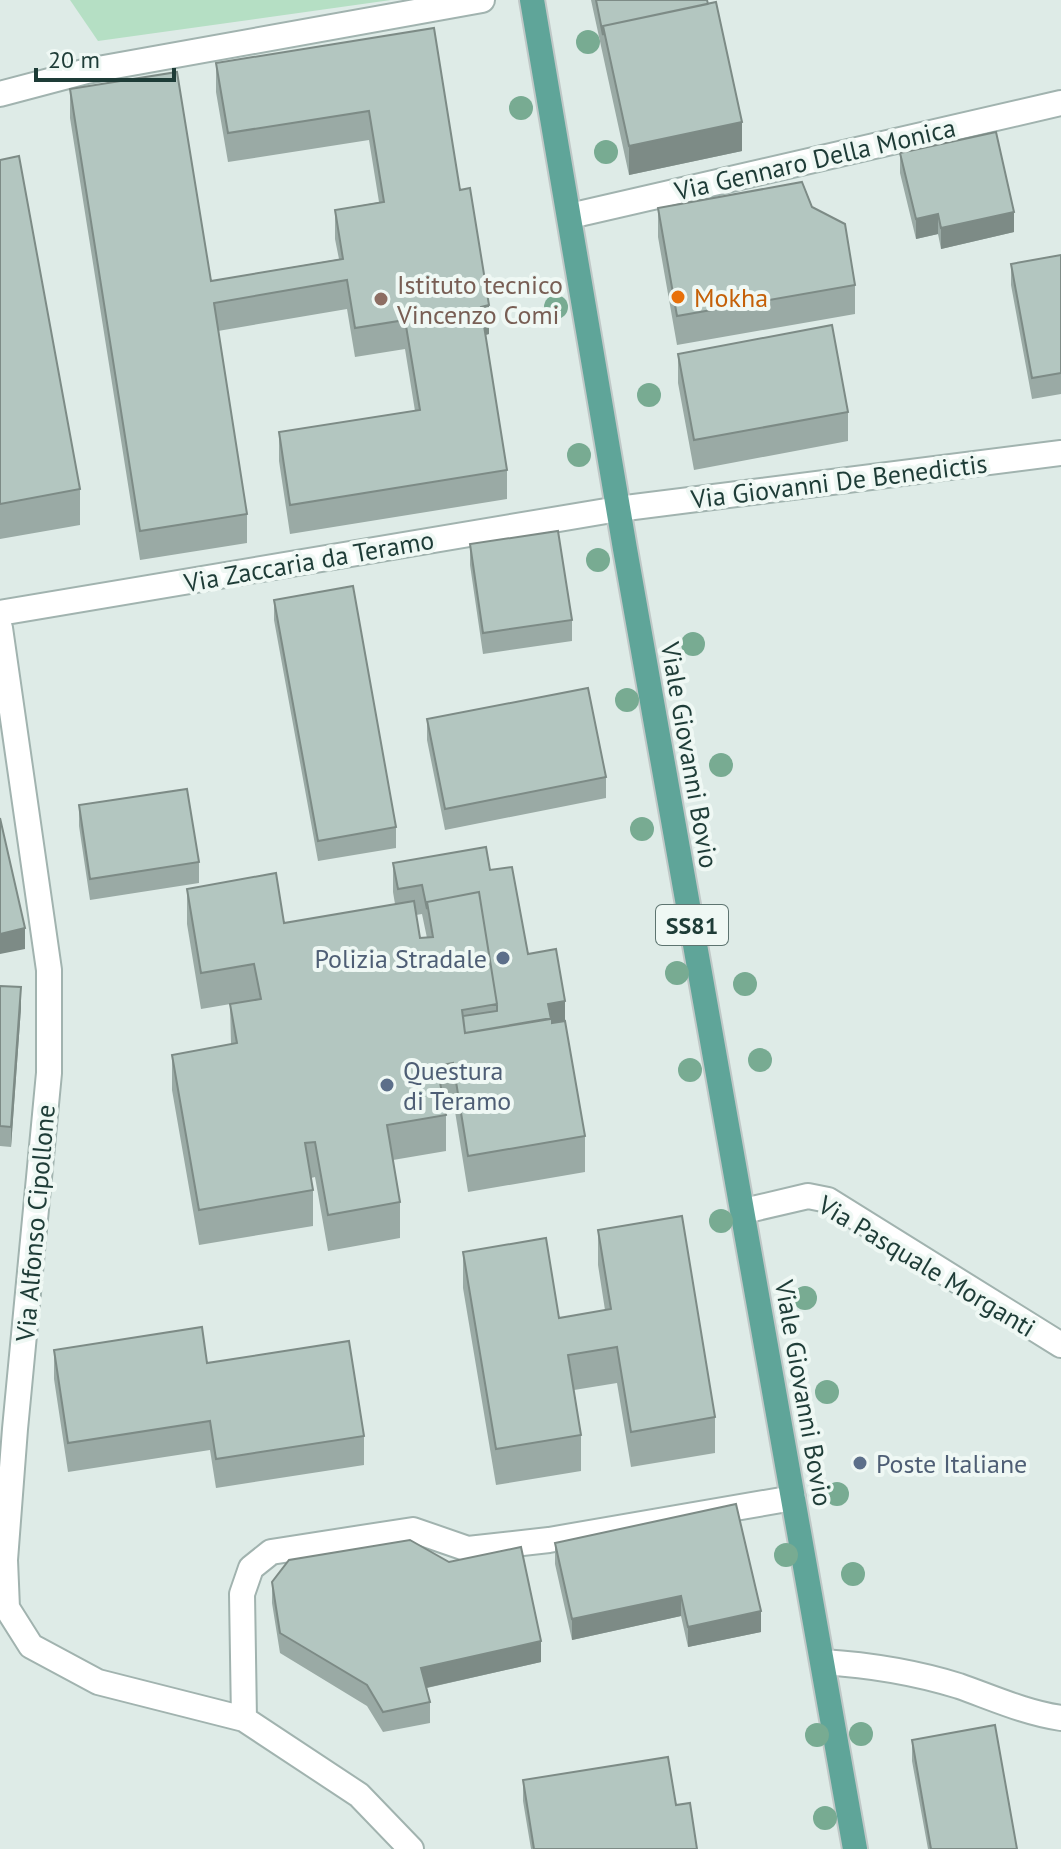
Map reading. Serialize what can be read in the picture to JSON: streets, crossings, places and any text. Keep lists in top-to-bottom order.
{
  "streets": {
    "main road": ["Viale Giovanni Bovio", "SS81"],
    "street": [
      "Via Gennaro Della Monica",
      "Via Giovanni De Benedictis",
      "Via Zaccaria da Teramo",
      "Via Alfonso Cipollone",
      "Via Pasquale Morganti"
    ]
  },
  "crossings": [
    ["Via Gennaro Della Monica", "Viale Giovanni Bovio"],
    ["Via Giovanni De Benedictis", "Via Zaccaria da Teramo"],
    ["Via Giovanni De Benedictis", "Viale Giovanni Bovio"],
    ["Via Zaccaria da Teramo", "Viale Giovanni Bovio"],
    ["Viale Giovanni Bovio", "Via Pasquale Morganti"]
  ],
  "places": [
    "Mokha",
    "Istituto tecnico Vincenzo Comi",
    "Polizia Stradale",
    "Questura di Teramo",
    "Poste Italiane"
  ],
  "scale_bar": "20 m"
}
